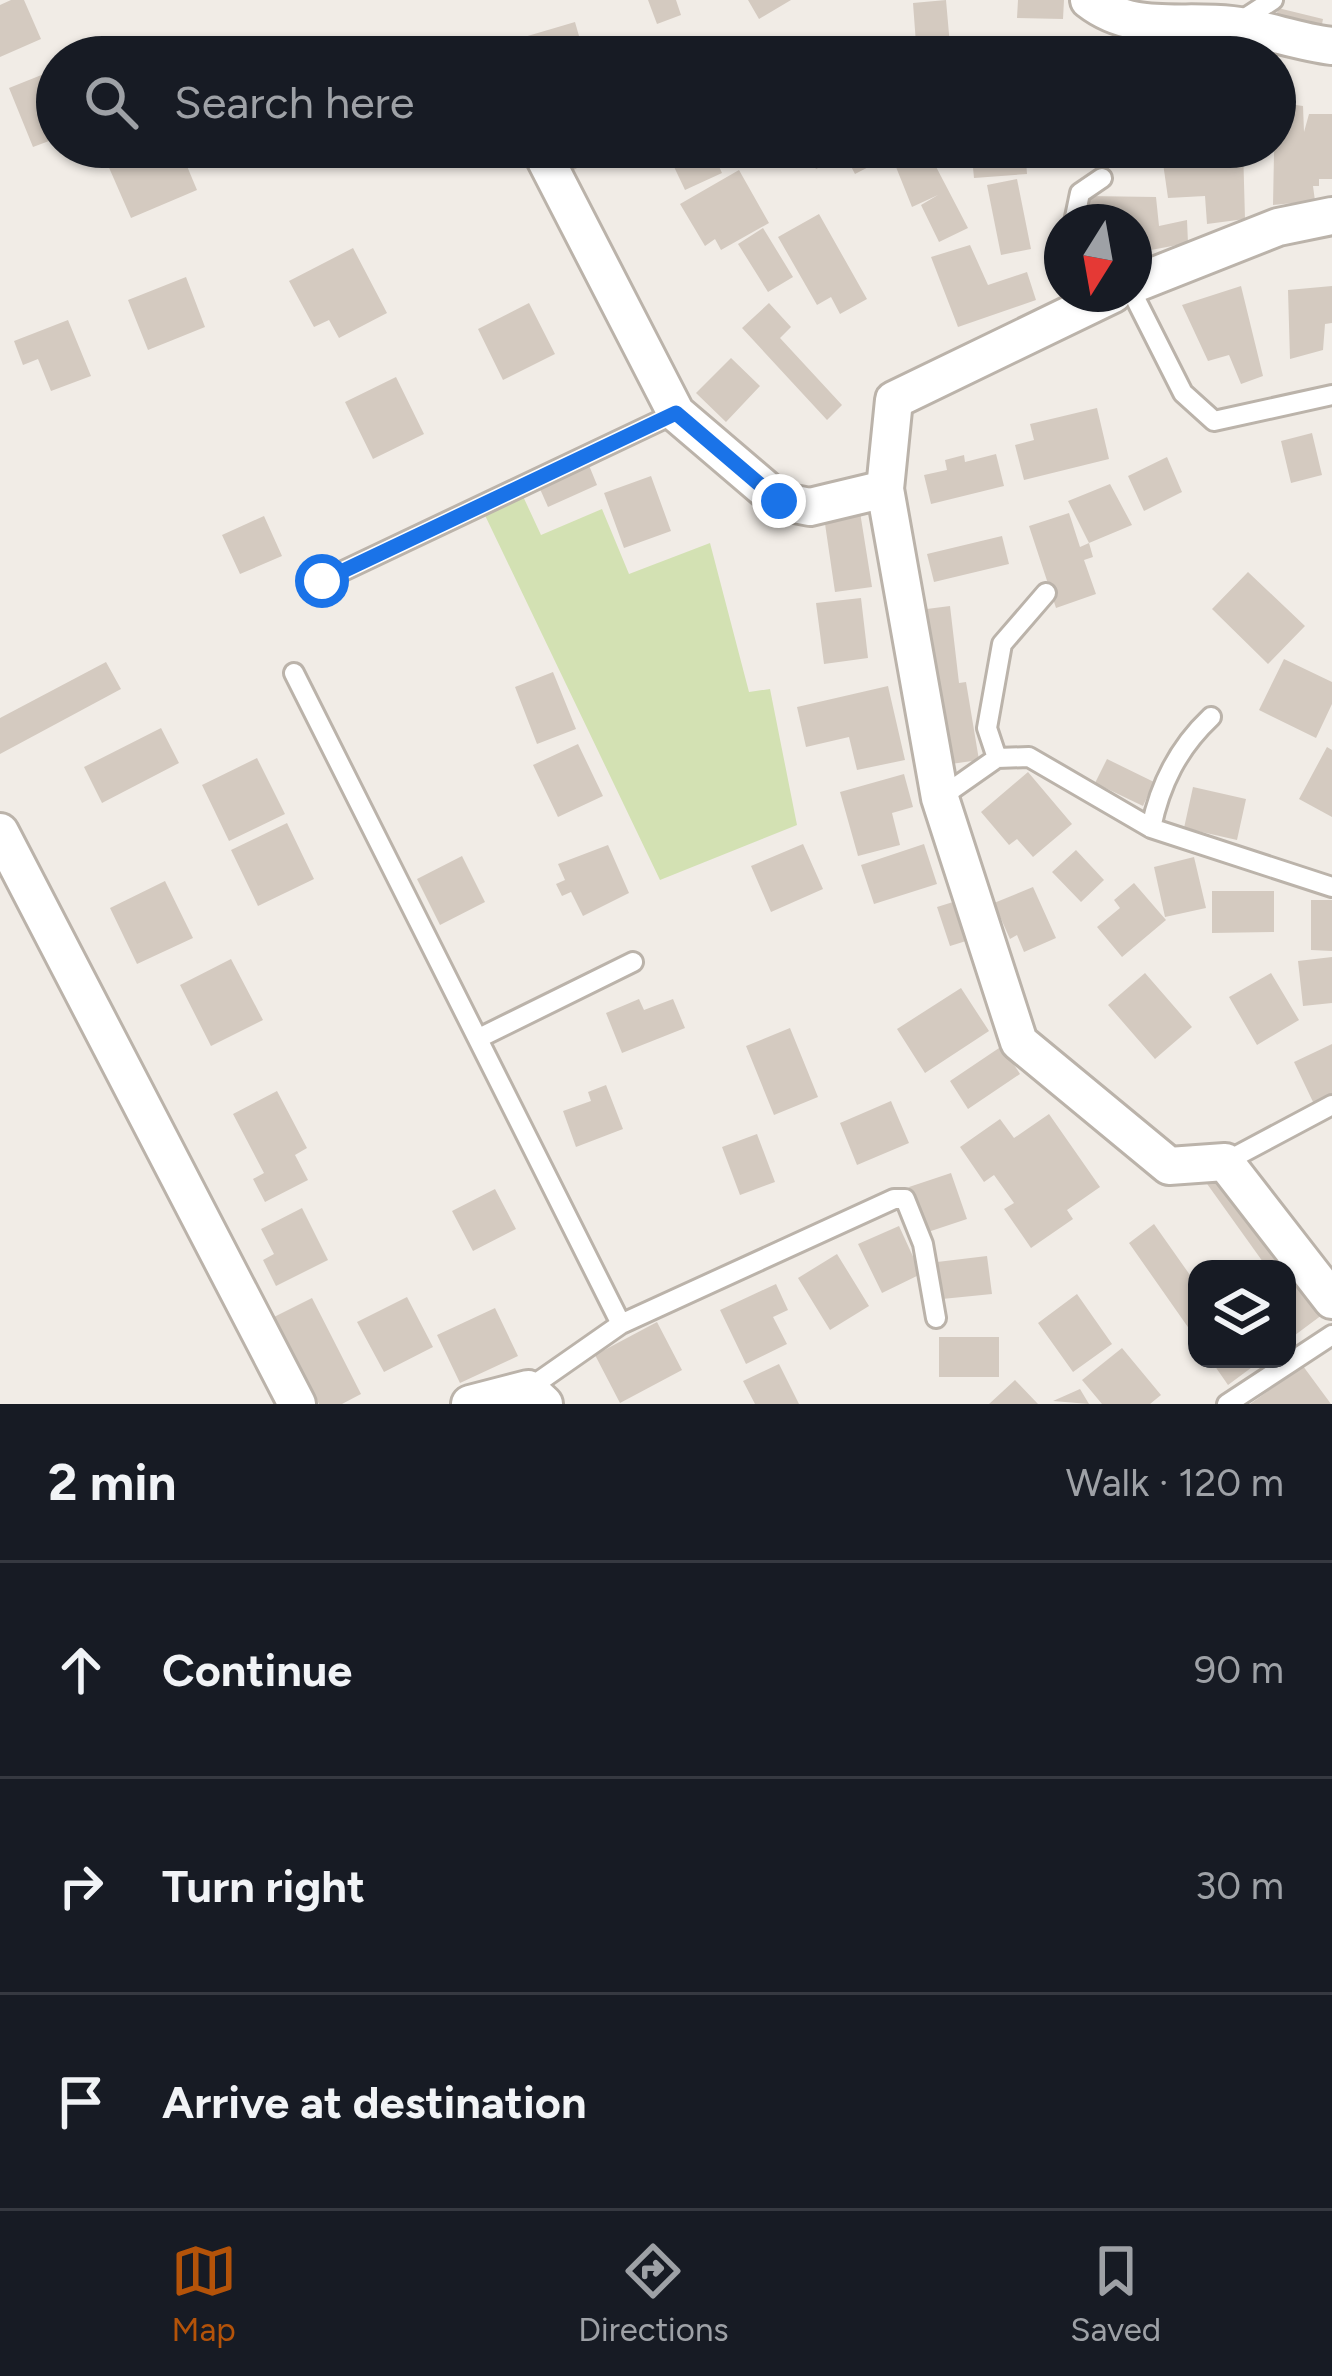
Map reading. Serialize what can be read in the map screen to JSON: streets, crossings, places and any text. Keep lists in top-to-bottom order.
{
  "north": "bottom",
  "page": {
    "search": "Search here",
    "heading": ["2 min", "Walk · 120 m"],
    "list": [
      ["Continue", "90 m"],
      ["Turn right", "30 m"],
      "Arrive at destination"
    ],
    "nav": ["Map", "Directions", "Saved"]
  }
}
